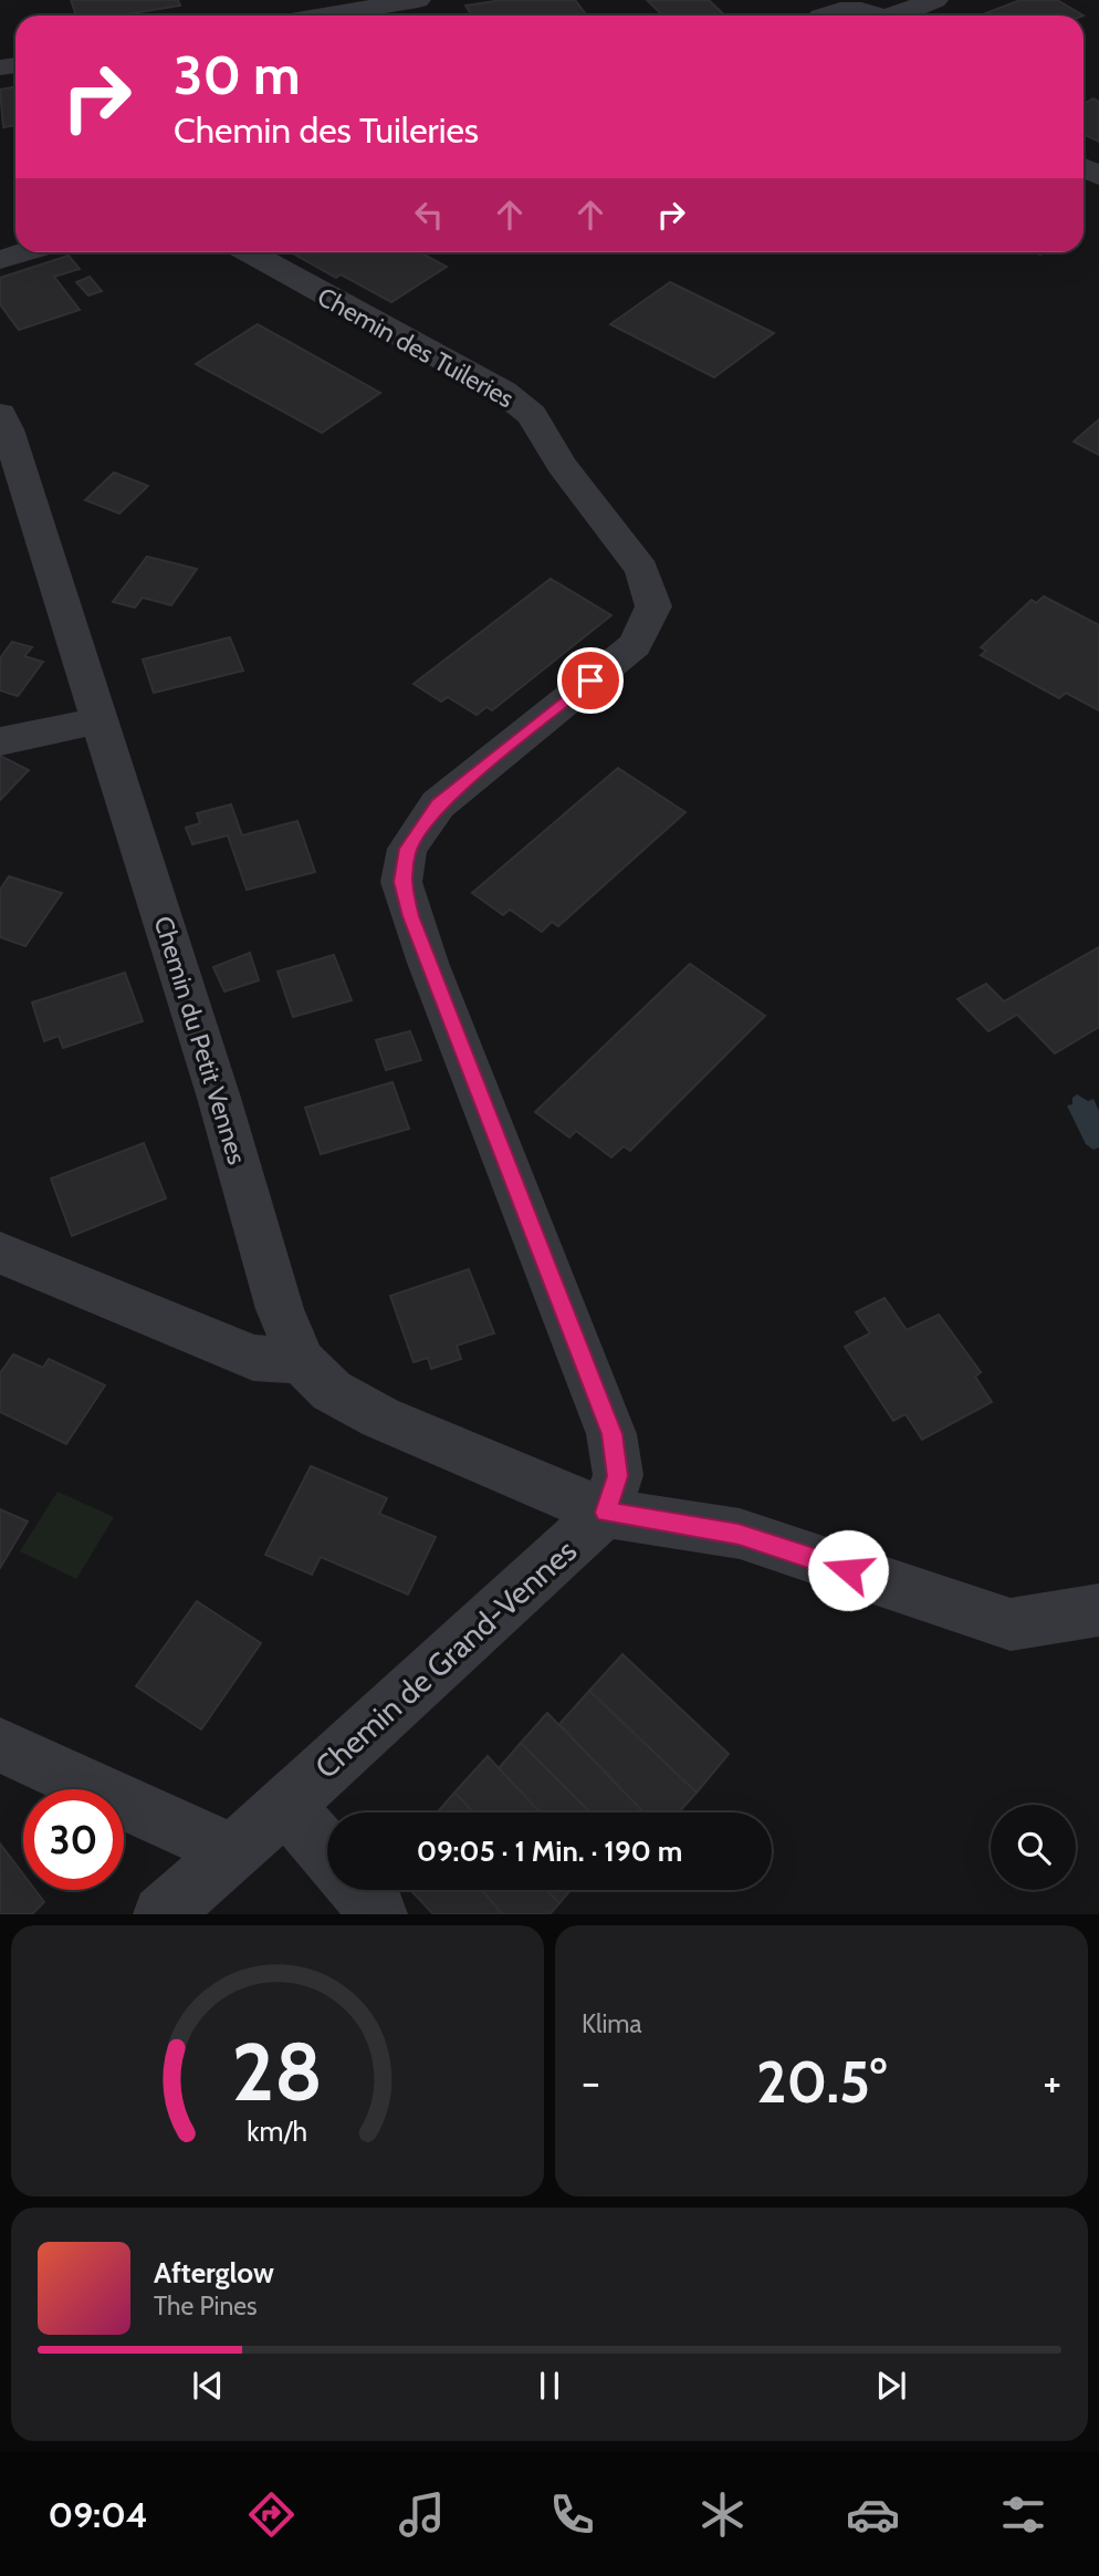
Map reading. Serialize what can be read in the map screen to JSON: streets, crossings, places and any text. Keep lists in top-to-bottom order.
{
  "streets": {
    "street": ["Chemin des Tuileries", "Chemin du Petit Vennes", "Chemin de Grand-Vennes"]
  },
  "crossings": [
    ["Chemin des Tuileries", "Chemin du Petit Vennes"],
    ["Chemin des Tuileries", "Chemin de Grand-Vennes"],
    ["Chemin du Petit Vennes", "Chemin de Grand-Vennes"]
  ],
  "page": {
    "turn": ["30 m", "Chemin des Tuileries"],
    "limit": "30",
    "trip": "09:05 · 1 Min. · 190 m",
    "tile": "Klima",
    "heat": ["−", "20.5°", "+"],
    "song": ["Afterglow", "The Pines"],
    "tabs": "09:04",
    "gauge": ["28", "km/h"]
  }
}
